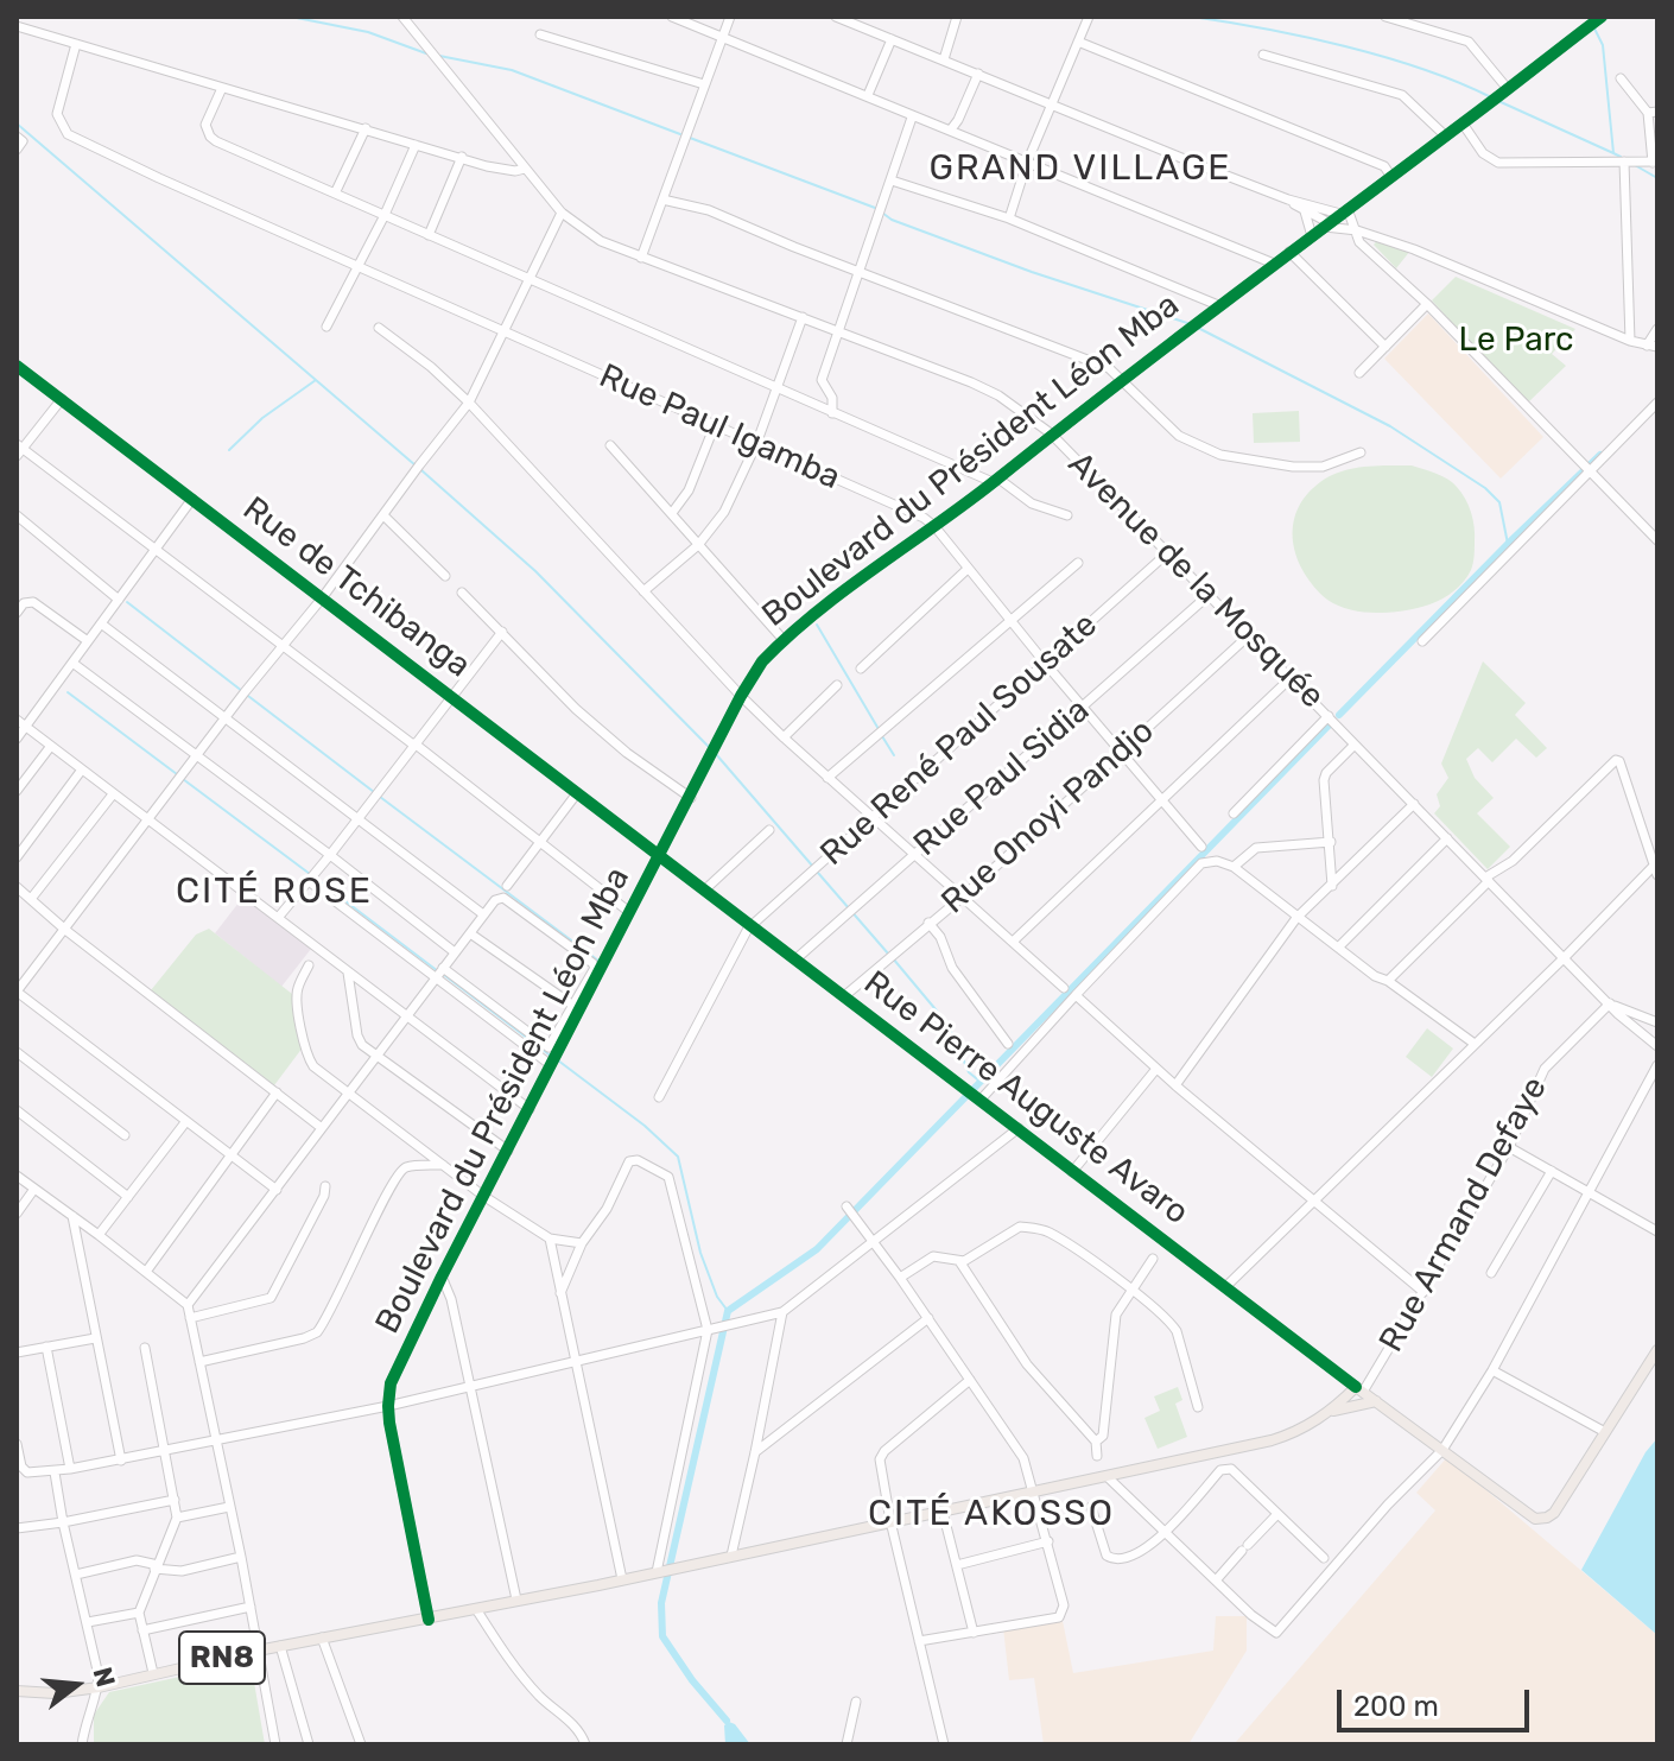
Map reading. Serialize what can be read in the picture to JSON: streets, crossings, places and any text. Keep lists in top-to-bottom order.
{
  "streets": {
    "main road": ["Rue Pierre Auguste Avaro", "RN8"],
    "street": [
      "Rue Paul Igamba",
      "Boulevard du Président Léon Mba",
      "Avenue de la Mosquée",
      "Rue de Tchibanga",
      "Rue René Paul Sousate",
      "Rue Paul Sidia",
      "Rue Onoyi Pandjo",
      "Rue Armand Defaye"
    ]
  },
  "crossings": [
    ["Rue Paul Igamba", "Boulevard du Président Léon Mba"],
    ["Boulevard du Président Léon Mba", "Avenue de la Mosquée"],
    ["Boulevard du Président Léon Mba", "Rue de Tchibanga"],
    ["Boulevard du Président Léon Mba", "Rue Pierre Auguste Avaro"],
    ["Boulevard du Président Léon Mba", "RN8"],
    ["Avenue de la Mosquée", "Rue René Paul Sousate"],
    ["Avenue de la Mosquée", "Rue Paul Sidia"],
    ["Avenue de la Mosquée", "Rue Onoyi Pandjo"],
    ["Avenue de la Mosquée", "Rue Armand Defaye"],
    ["Rue de Tchibanga", "Rue Pierre Auguste Avaro"],
    ["Rue René Paul Sousate", "Rue Pierre Auguste Avaro"],
    ["Rue Paul Sidia", "Rue Pierre Auguste Avaro"],
    ["Rue Onoyi Pandjo", "Rue Pierre Auguste Avaro"],
    ["Rue Pierre Auguste Avaro", "Rue Armand Defaye"]
  ],
  "districts": ["GRAND VILLAGE", "CITÉ ROSE", "CITÉ AKOSSO"],
  "parks": ["Le Parc"],
  "scale_bar": "200 m",
  "north": "right"
}
